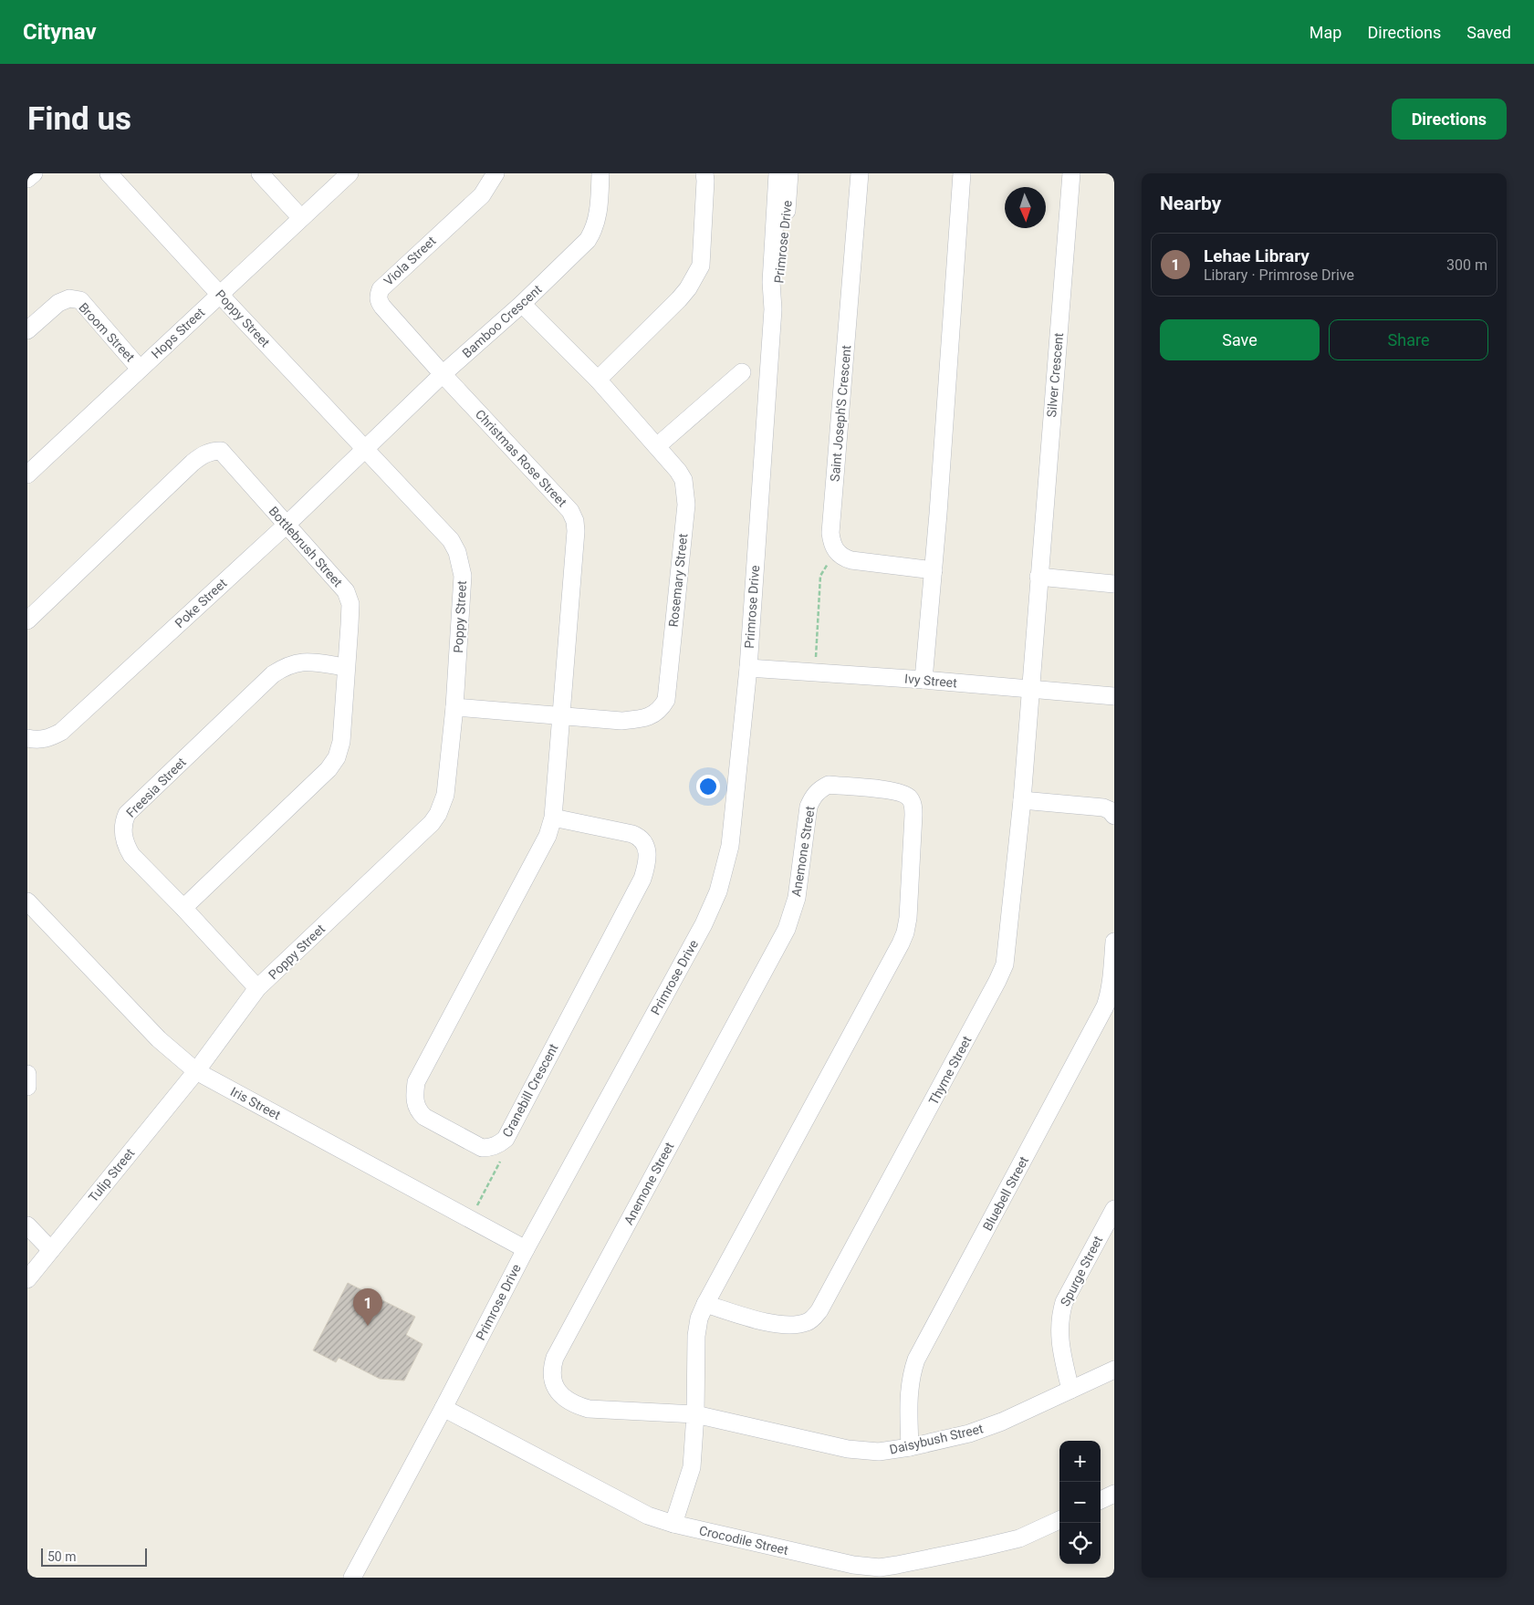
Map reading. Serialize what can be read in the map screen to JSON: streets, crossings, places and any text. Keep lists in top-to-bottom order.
{
  "streets": {
    "street": [
      "Primrose Drive",
      "Viola Street",
      "Poppy Street",
      "Bamboo Crescent",
      "Broom Street",
      "Hops Street",
      "Silver Crescent",
      "Saint Joseph'S Crescent",
      "Christmas Rose Street",
      "Bottlebrush Street",
      "Rosemary Street",
      "Poke Street",
      "Ivy Street",
      "Freesia Street",
      "Anemone Street",
      "Thyme Street",
      "Cranebill Crescent",
      "Iris Street",
      "Tulip Street",
      "Bluebell Street",
      "Spurge Street",
      "Daisybush Street",
      "Crocodile Street"
    ]
  },
  "crossings": [
    ["Primrose Drive", "Ivy Street"],
    ["Primrose Drive", "Iris Street"],
    ["Primrose Drive", "Crocodile Street"],
    ["Viola Street", "Bamboo Crescent"],
    ["Viola Street", "Christmas Rose Street"],
    ["Poppy Street", "Bamboo Crescent"],
    ["Poppy Street", "Hops Street"],
    ["Poppy Street", "Rosemary Street"],
    ["Poppy Street", "Poke Street"],
    ["Poppy Street", "Freesia Street"],
    ["Poppy Street", "Iris Street"],
    ["Poppy Street", "Tulip Street"],
    ["Bamboo Crescent", "Christmas Rose Street"],
    ["Bamboo Crescent", "Rosemary Street"],
    ["Bamboo Crescent", "Poke Street"],
    ["Broom Street", "Hops Street"],
    ["Silver Crescent", "Ivy Street"],
    ["Silver Crescent", "Thyme Street"],
    ["Christmas Rose Street", "Rosemary Street"],
    ["Christmas Rose Street", "Cranebill Crescent"],
    ["Bottlebrush Street", "Poke Street"],
    ["Bottlebrush Street", "Freesia Street"],
    ["Rosemary Street", "Cranebill Crescent"],
    ["Ivy Street", "Thyme Street"],
    ["Anemone Street", "Thyme Street"],
    ["Anemone Street", "Daisybush Street"],
    ["Anemone Street", "Crocodile Street"],
    ["Iris Street", "Tulip Street"],
    ["Bluebell Street", "Daisybush Street"],
    ["Spurge Street", "Daisybush Street"]
  ],
  "scale_bar": "50 m",
  "north": "bottom",
  "page": {
    "header": "Citynav",
    "nav": ["Map", "Directions", "Saved"],
    "buttons": [
      "Directions",
      ["Save", "Share"]
    ],
    "title": "Find us",
    "heading": "Nearby",
    "list": [
      {
        "mark": "1",
        "name": "Lehae Library",
        "note": "Library · Primrose Drive",
        "value": "300 m"
      }
    ],
    "pins": "1",
    "map_buttons": ["+", "−"],
    "scale": "50 m"
  }
}
